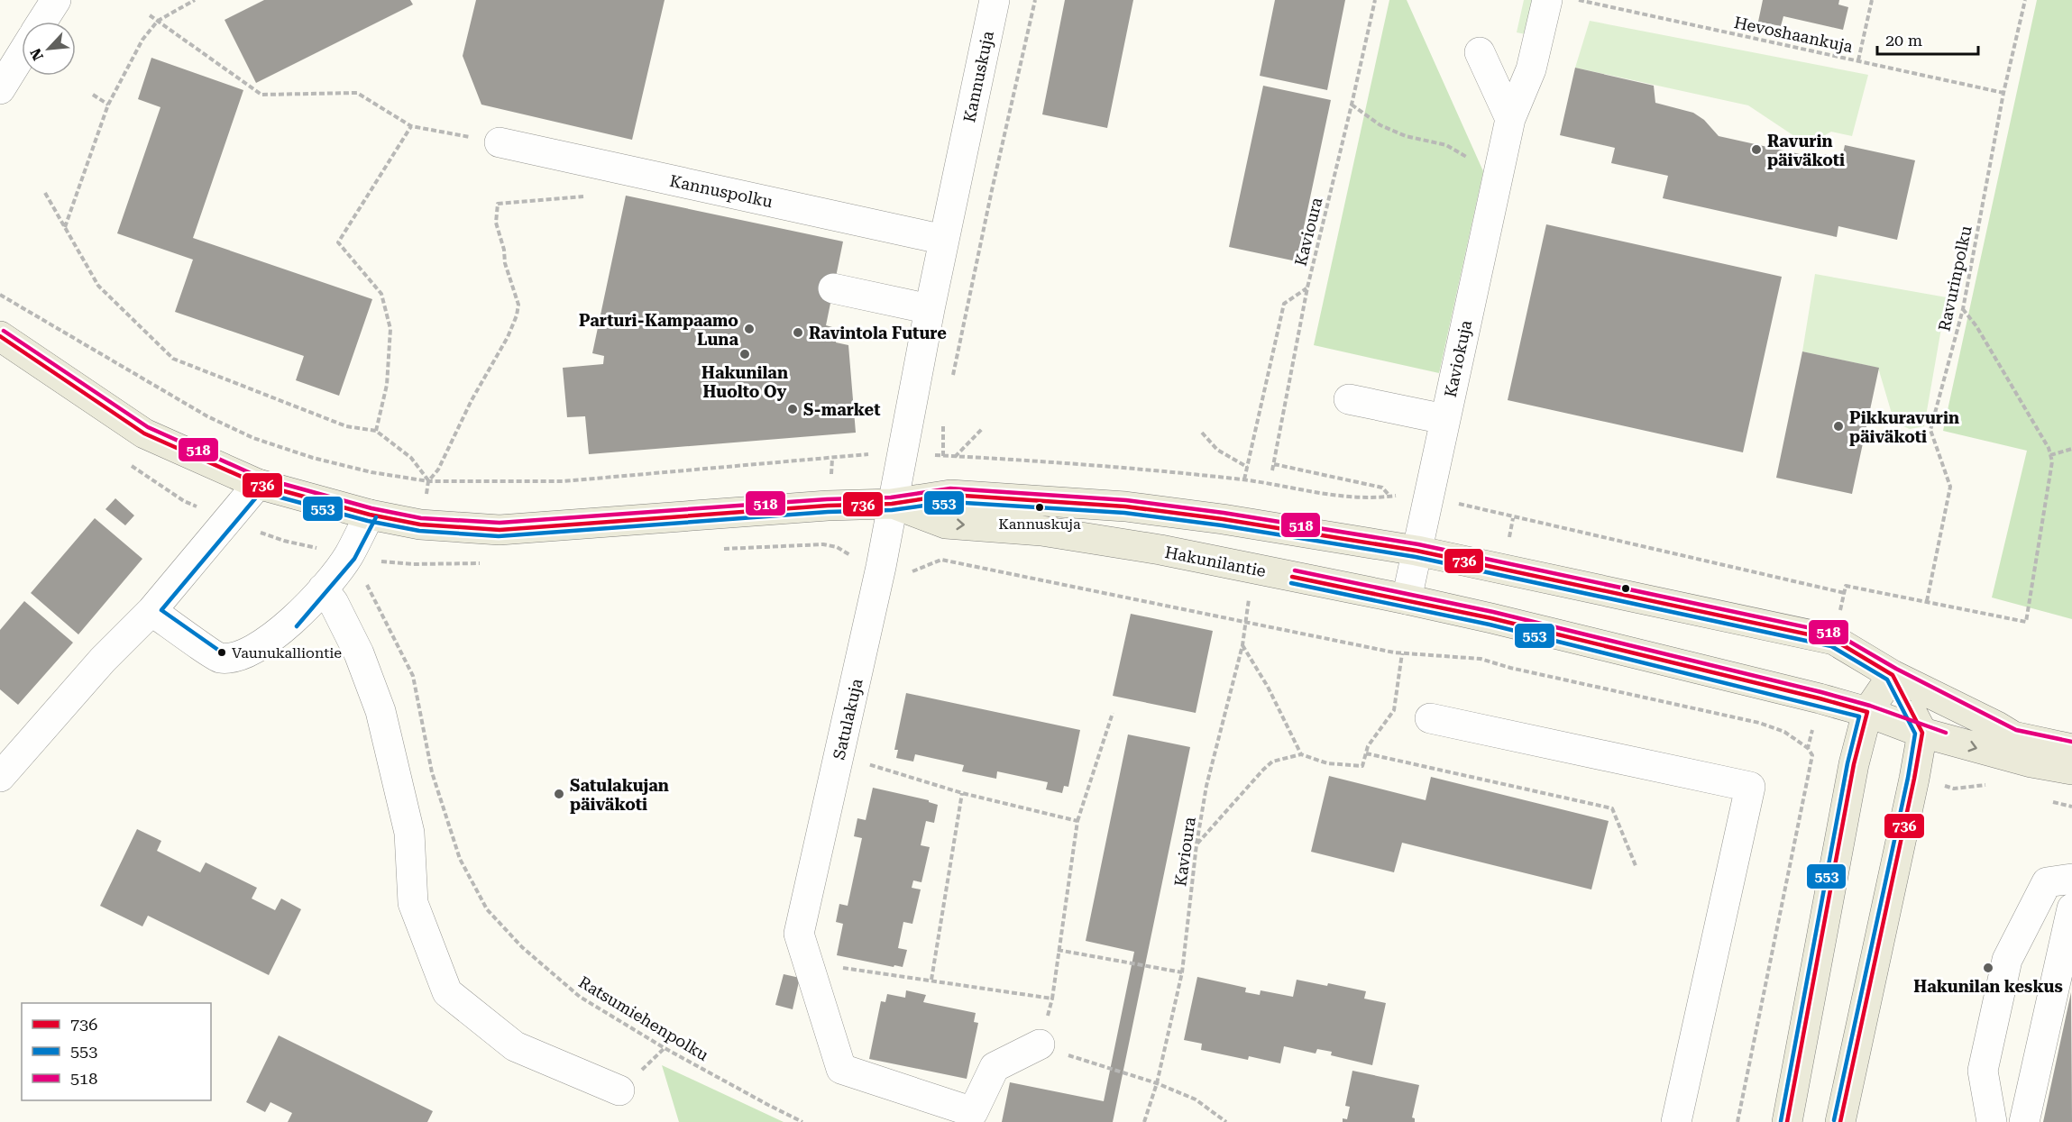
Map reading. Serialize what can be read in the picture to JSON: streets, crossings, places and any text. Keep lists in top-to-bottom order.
{
  "streets": {
    "main road": ["Hakunilantie"],
    "street": [
      "Kannuskuja",
      "Kannuspolku",
      "Kaviokuja",
      "Satulakuja"
    ],
    "path": [
      "Hevoshaankuja",
      "Kavioura",
      "Ravurinpolku",
      "Ratsumiehenpolku"
    ]
  },
  "crossings": [
    ["Hevoshaankuja", "Ravurinpolku"],
    ["Kannuskuja", "Kannuspolku"],
    ["Kannuskuja", "Hakunilantie"],
    ["Kannuskuja", "Satulakuja"],
    ["Kaviokuja", "Hakunilantie"],
    ["Hakunilantie", "Satulakuja"]
  ],
  "places": [
    "Ravurin päiväkoti",
    "Parturi-Kampaamo Luna",
    "Ravintola Future",
    "Hakunilan Huolto Oy",
    "S-market",
    "Pikkuravurin päiväkoti",
    "Kannuskuja",
    "Vaunukalliontie",
    "Satulakujan päiväkoti",
    "Hakunilan keskus"
  ],
  "lines": ["transit line 518", "transit line 736", "transit line 553"],
  "legend": ["736", "553", "518"],
  "scale_bar": "20 m",
  "north": "bottom left"
}
